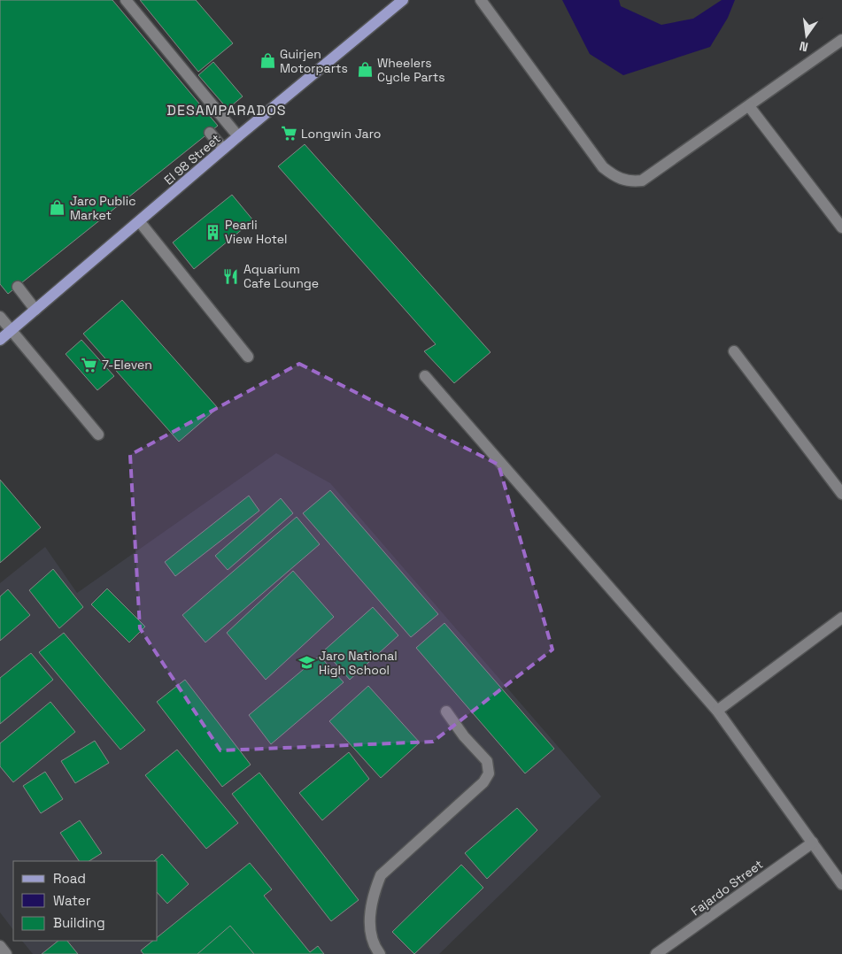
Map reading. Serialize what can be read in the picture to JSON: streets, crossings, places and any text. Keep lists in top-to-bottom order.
{
  "streets": {
    "main road": ["El 98 Street"],
    "street": ["Fajardo Street"]
  },
  "districts": ["DESAMPARADOS"],
  "places": {
    "shop": ["Guirjen Motorparts", "Wheelers Cycle Parts", "Jaro Public Market"],
    "supermarket": ["Longwin Jaro", "7-Eleven"],
    "building": ["Pearli View Hotel"],
    "restaurant": ["Aquarium Cafe Lounge"],
    "school or university": ["Jaro National High School"]
  },
  "legend": ["Road", "Water", "Building"],
  "north": "bottom"
}
